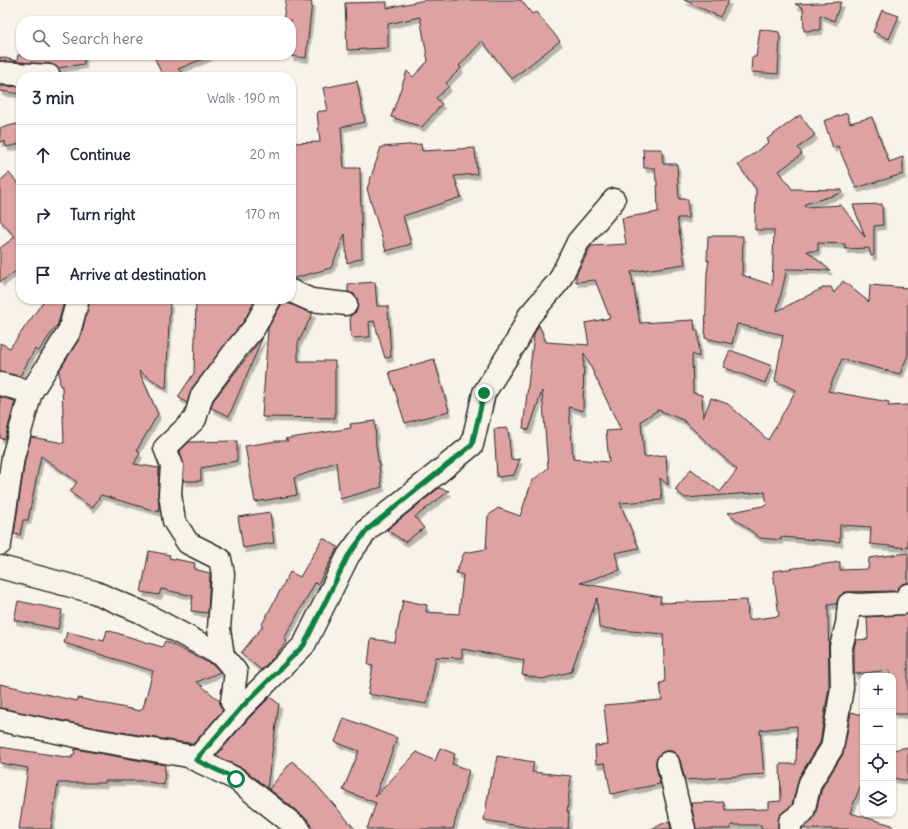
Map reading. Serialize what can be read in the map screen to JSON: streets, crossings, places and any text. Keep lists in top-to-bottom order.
{
  "page": {
    "search": "Search here",
    "heading": ["3 min", "Walk · 190 m"],
    "list": [
      ["Continue", "20 m"],
      ["Turn right", "170 m"],
      "Arrive at destination"
    ],
    "map_buttons": ["+", "−"]
  }
}
